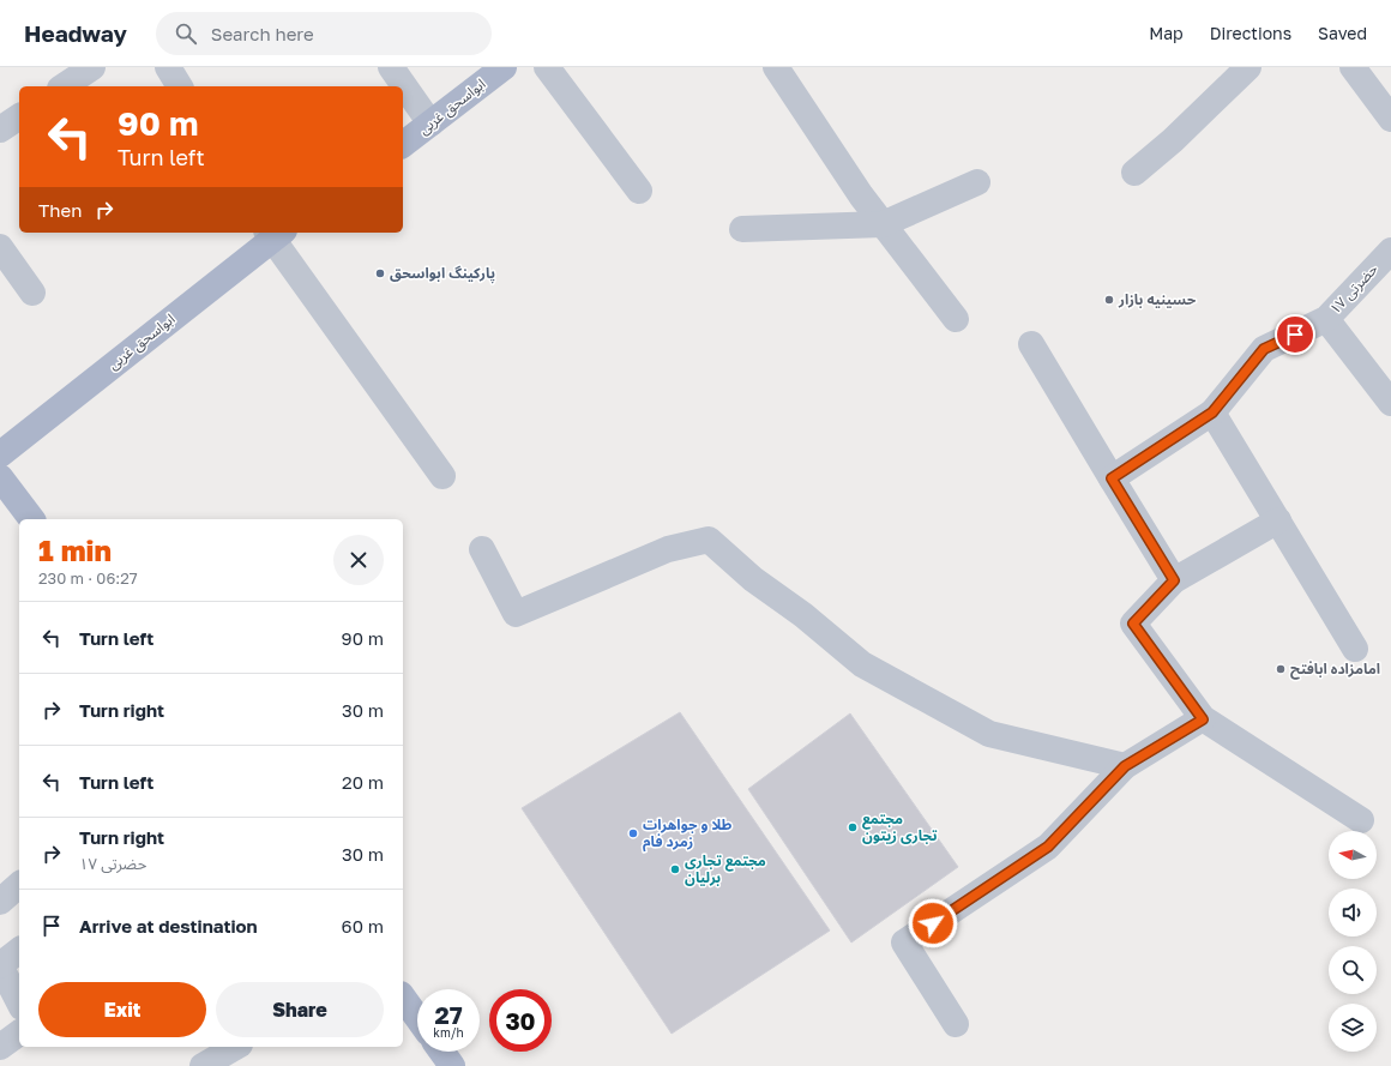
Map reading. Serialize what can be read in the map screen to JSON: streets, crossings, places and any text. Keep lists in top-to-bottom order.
{
  "streets": {
    "main road": ["ابواسحق غربی"],
    "street": ["حضرتی ۱۷"]
  },
  "places": [
    "پارکینگ ابواسحق",
    "حسینیه بازار",
    "امامزاده ابافتح",
    "مجتمع تجاری زیتون",
    "طلا و جواهرات زمرد فام",
    "مجتمع تجاری برلیان"
  ],
  "north": "left",
  "page": {
    "header": "Headway",
    "search": "Search here",
    "nav": ["Map", "Directions", "Saved"],
    "turn": ["90 m", "Turn left"],
    "then": "Then",
    "heading": ["1 min", "230 m · 06:27"],
    "list": [
      {
        "name": "Turn left",
        "value": "90 m"
      },
      {
        "name": "Turn right",
        "value": "30 m"
      },
      {
        "name": "Turn left",
        "value": "20 m"
      },
      {
        "name": "Turn right",
        "note": "حضرتی ۱۷",
        "value": "30 m"
      },
      {
        "name": "Arrive at destination",
        "value": "60 m"
      }
    ],
    "buttons": ["Exit", "Share"],
    "speed": "27 km/h",
    "limit": "30"
  }
}
